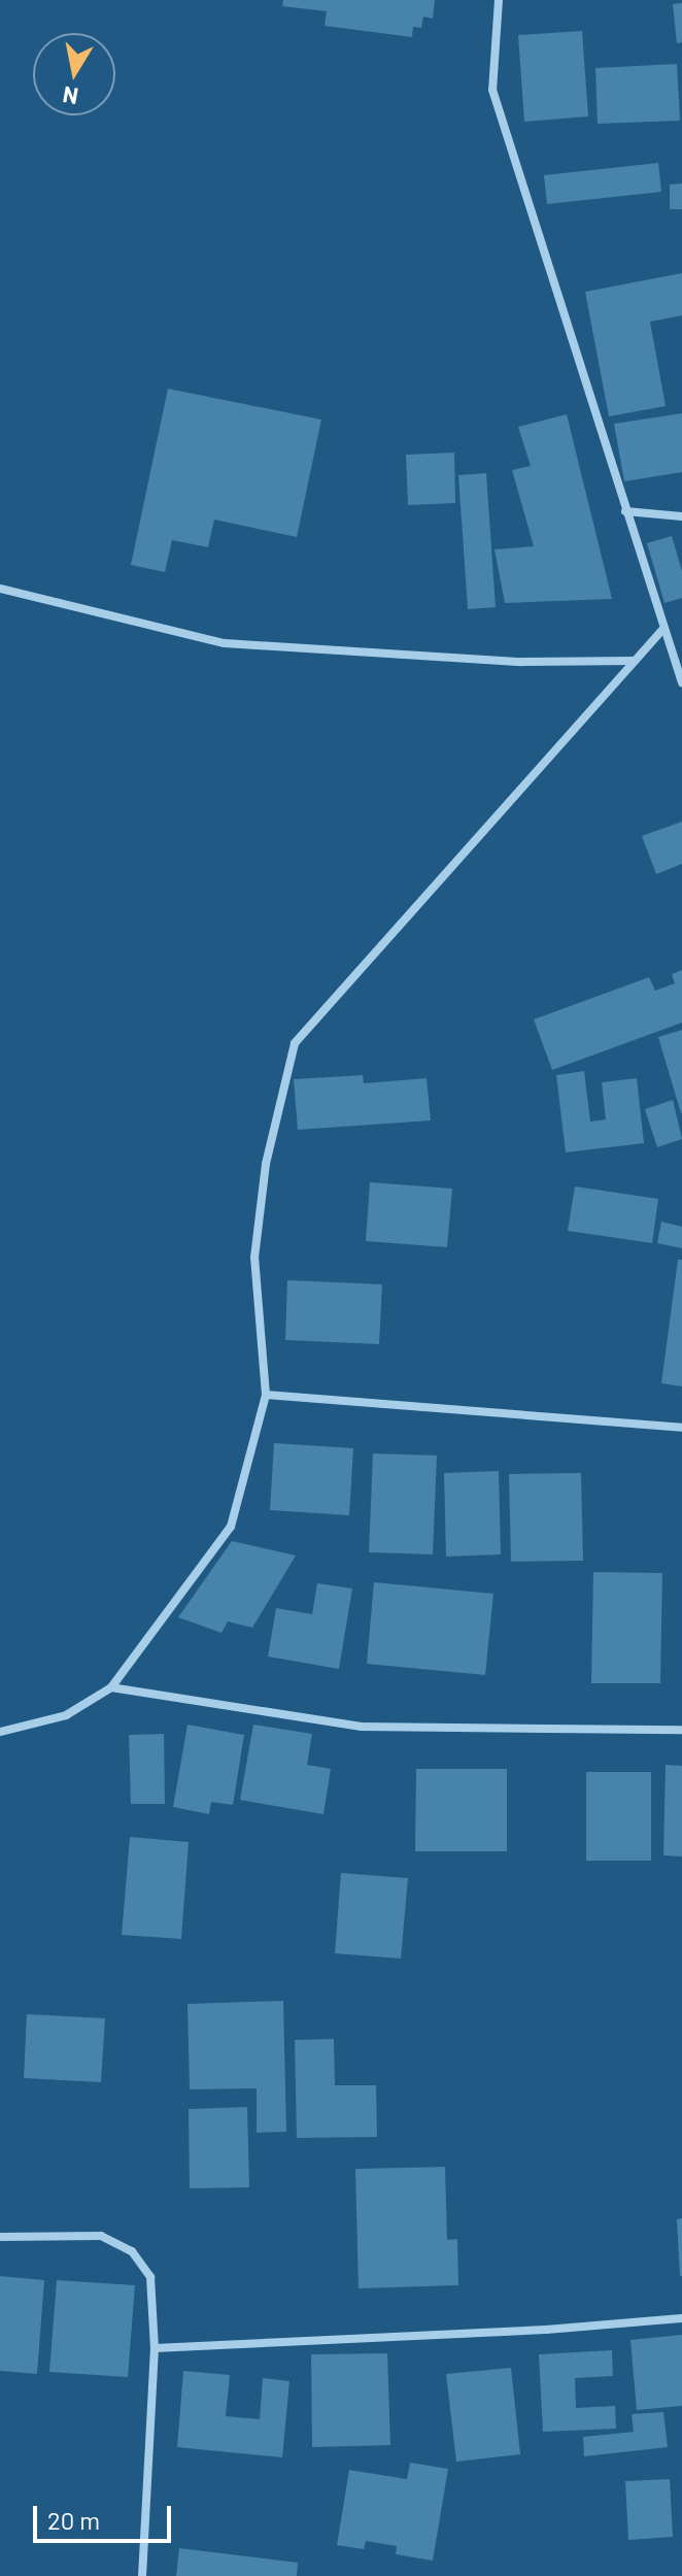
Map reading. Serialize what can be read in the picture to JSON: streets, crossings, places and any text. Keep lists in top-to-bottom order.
{
  "scale_bar": "20 m",
  "north": "bottom"
}
